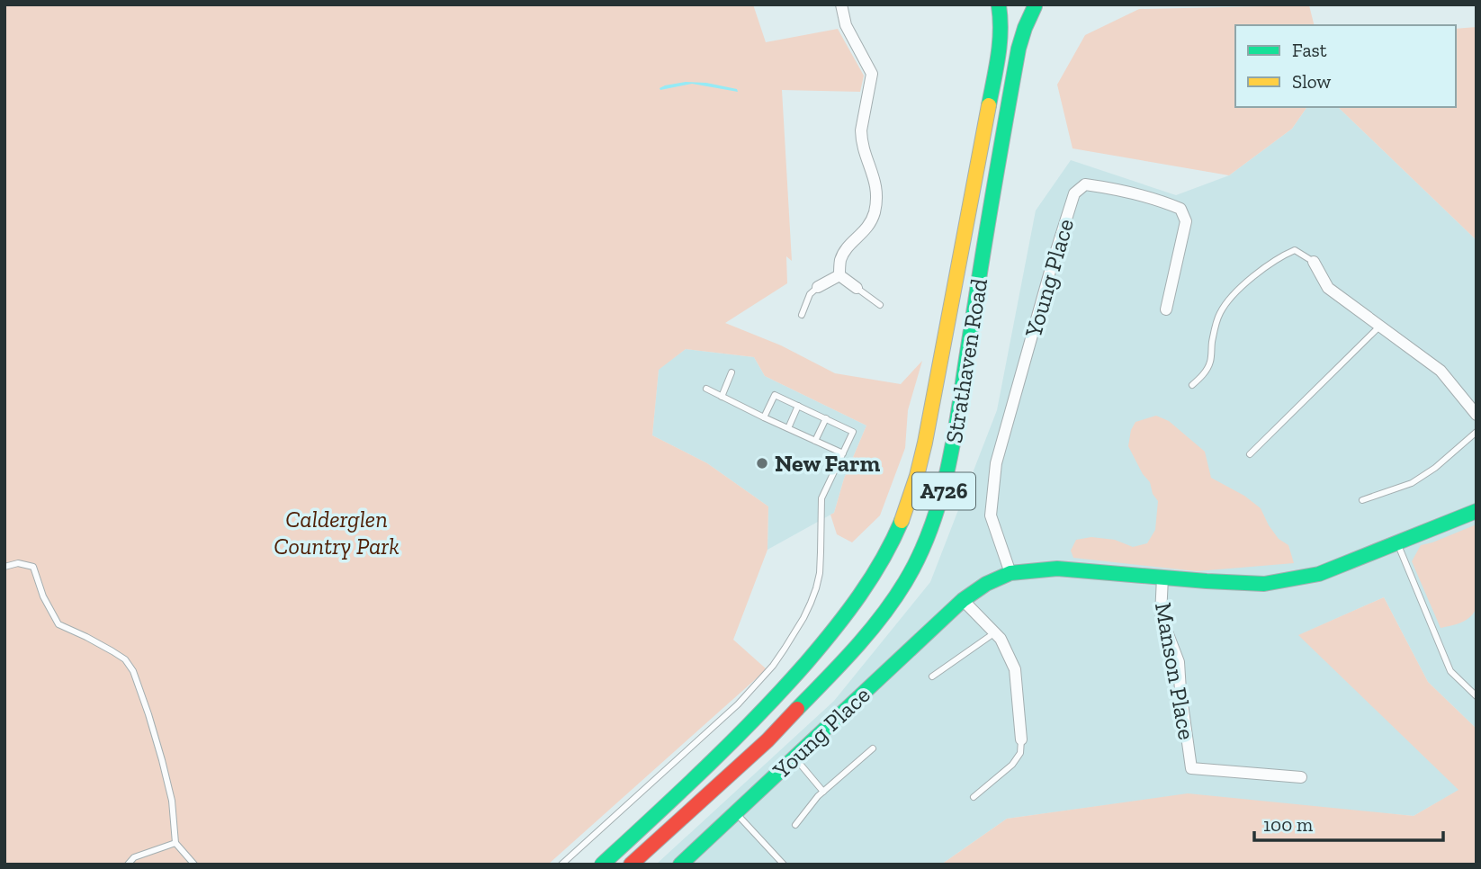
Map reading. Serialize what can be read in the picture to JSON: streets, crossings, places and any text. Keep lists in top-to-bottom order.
{
  "streets": {
    "main road": ["Young Place", "Strathaven Road", "A726"],
    "street": ["Manson Place"]
  },
  "crossings": [
    ["Young Place", "Manson Place"],
    ["Strathaven Road", "A726"]
  ],
  "parks": ["Calderglen Country Park"],
  "places": ["New Farm"],
  "legend": ["Fast", "Slow"],
  "scale_bar": "100 m"
}
